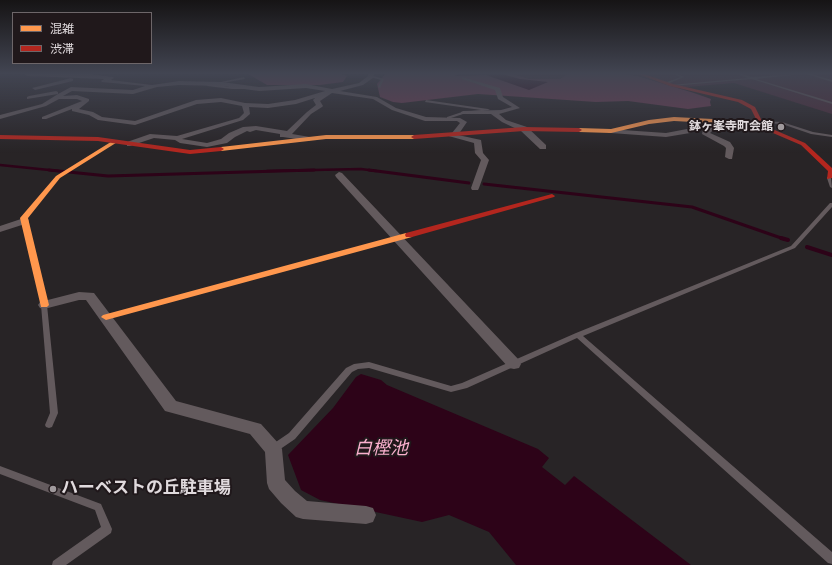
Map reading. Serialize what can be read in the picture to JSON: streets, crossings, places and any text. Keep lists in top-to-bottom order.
{
  "water": ["白樫池"],
  "places": ["鉢ヶ峯寺町会館", "ハーベストの丘駐車場"],
  "legend": ["混雑", "渋滞"]
}
